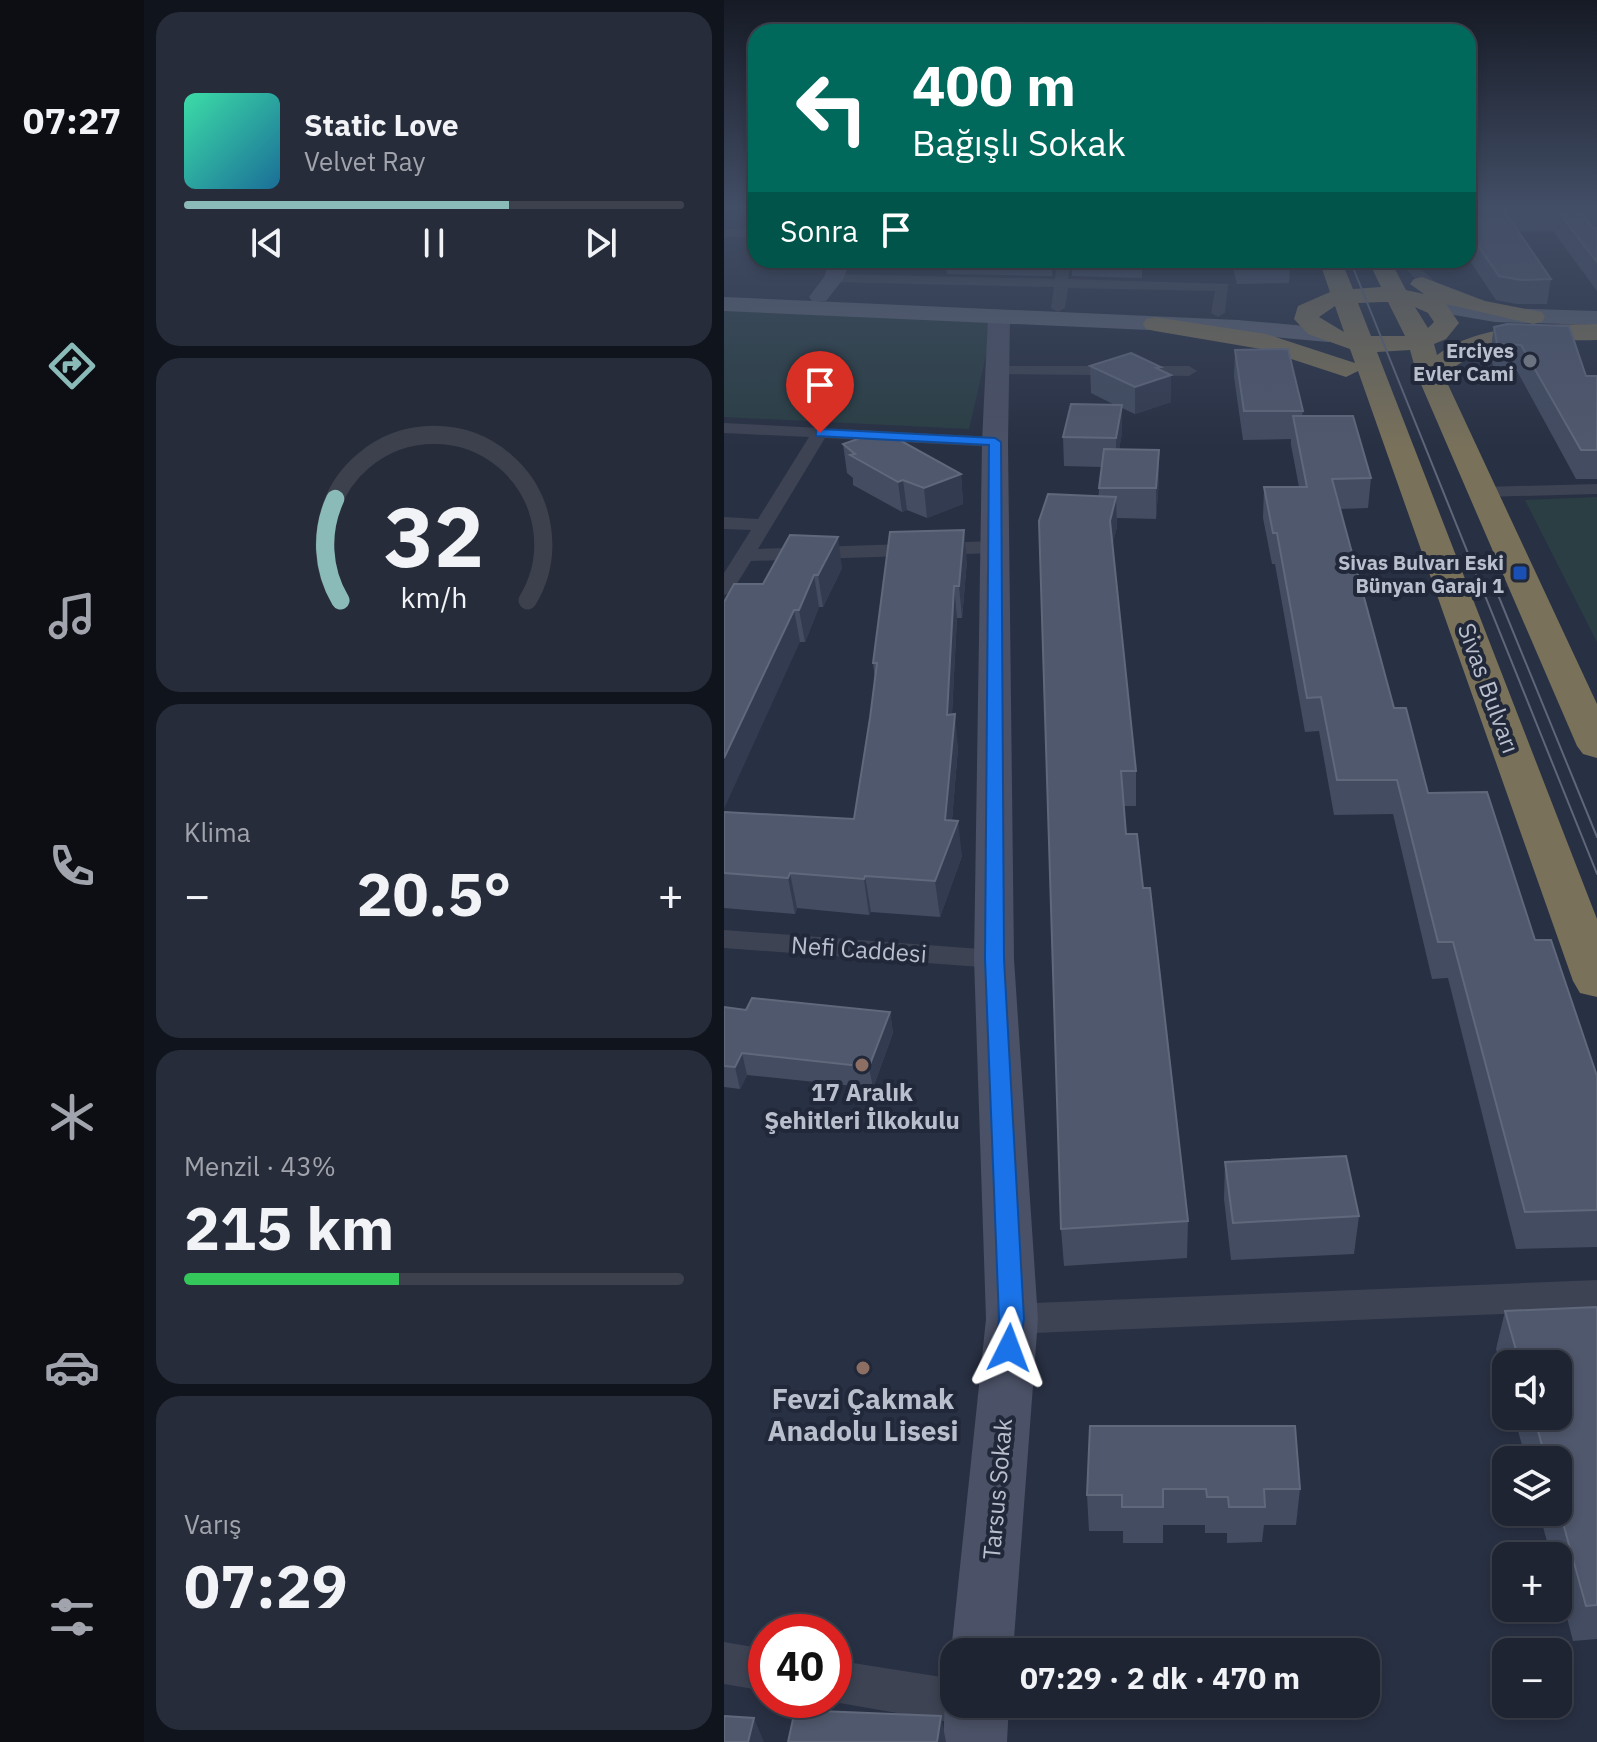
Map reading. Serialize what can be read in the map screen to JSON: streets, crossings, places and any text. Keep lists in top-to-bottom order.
{
  "streets": {
    "highway": ["Sivas Bulvarı"],
    "street": ["Nefi Caddesi", "Tarsus Sokak"]
  },
  "crossings": [
    ["Nefi Caddesi", "Tarsus Sokak"]
  ],
  "places": {
    "other": ["Erciyes Evler Cami", "17 Aralık Şehitleri İlkokulu", "Fevzi Çakmak Anadolu Lisesi"],
    "transit": ["Sivas Bulvarı Eski Bünyan Garajı 1"]
  },
  "page": {
    "tabs": "07:27",
    "turn": ["400 m", "Bağışlı Sokak"],
    "song": ["Static Love", "Velvet Ray"],
    "then": "Sonra",
    "tile": [
      "Klima",
      ["Menzil · 43%", "215 km"],
      ["Varış", "07:29"]
    ],
    "heat": ["−", "20.5°", "+"],
    "map_buttons": ["+", "−"],
    "limit": "40",
    "trip": "07:29 · 2 dk · 470 m",
    "gauge": ["32", "km/h"]
  }
}
